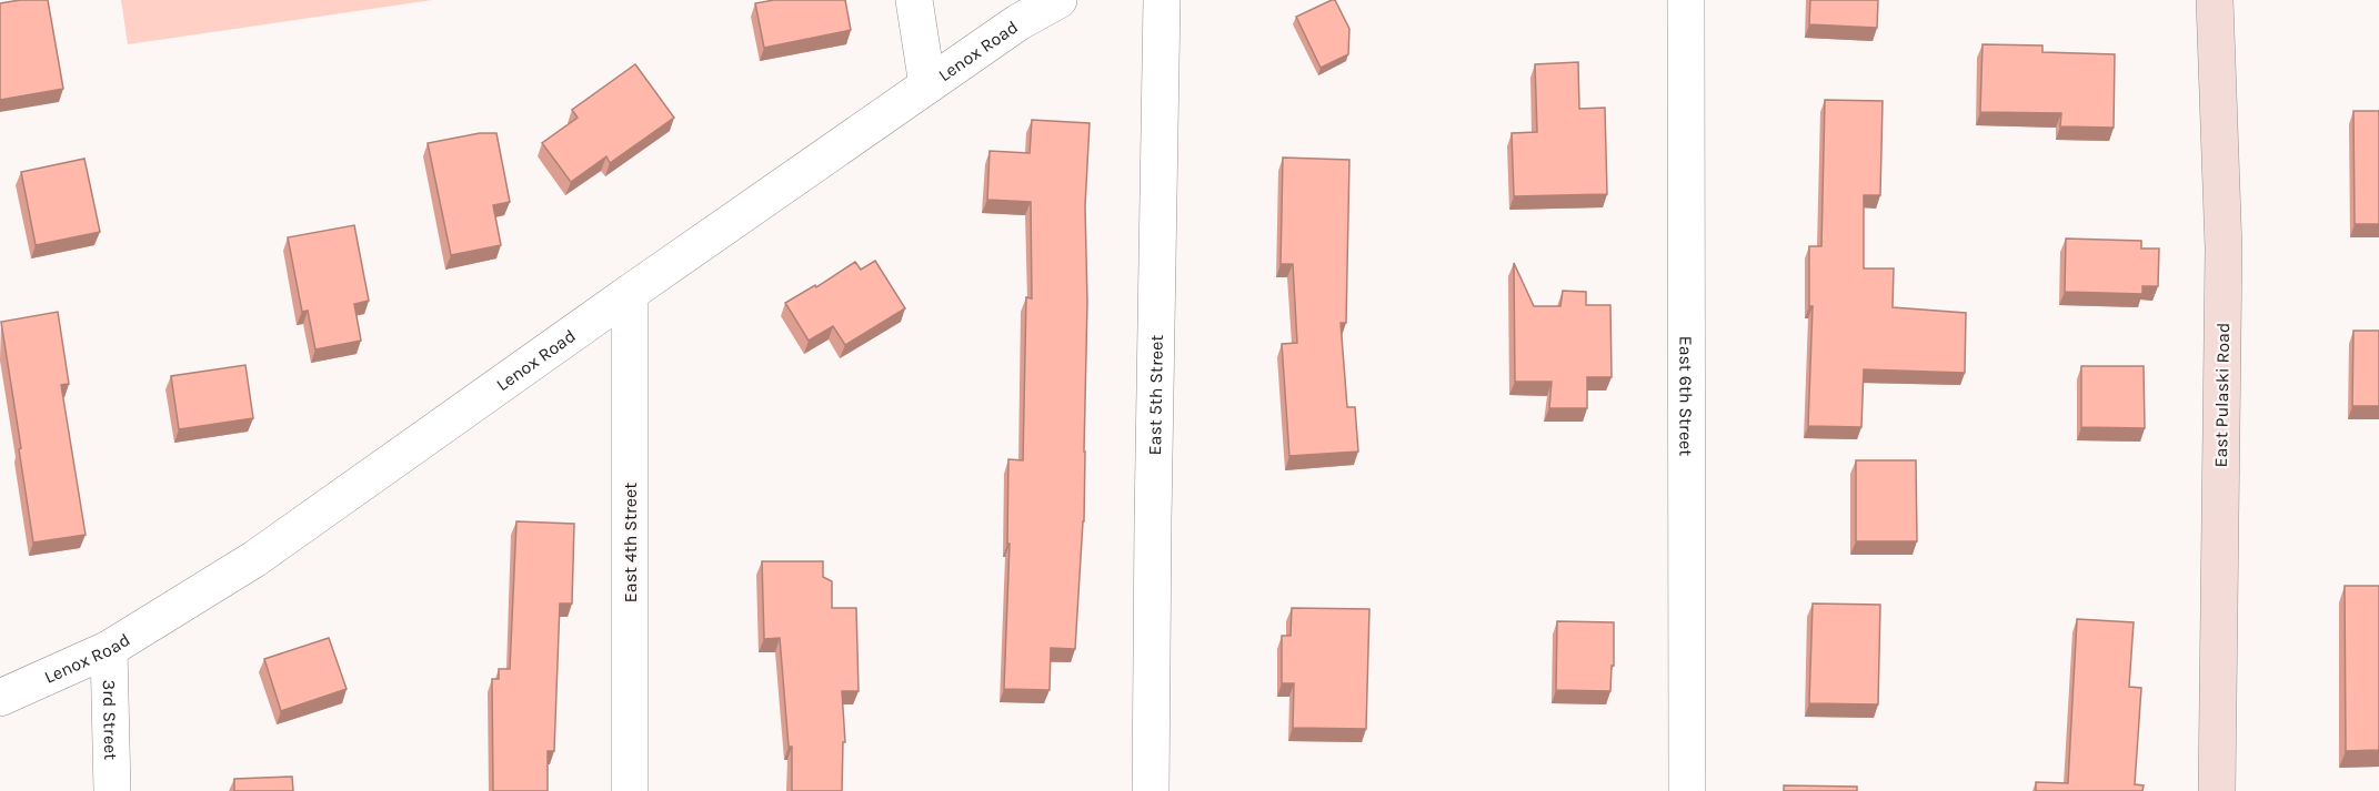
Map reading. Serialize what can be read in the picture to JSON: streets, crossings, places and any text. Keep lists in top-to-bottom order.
{
  "streets": {
    "main road": ["East Pulaski Road"],
    "street": [
      "Lenox Road",
      "East 5th Street",
      "East 6th Street",
      "East 4th Street",
      "3rd Street"
    ]
  },
  "crossings": [
    ["Lenox Road", "East 4th Street"],
    ["Lenox Road", "3rd Street"]
  ]
}
